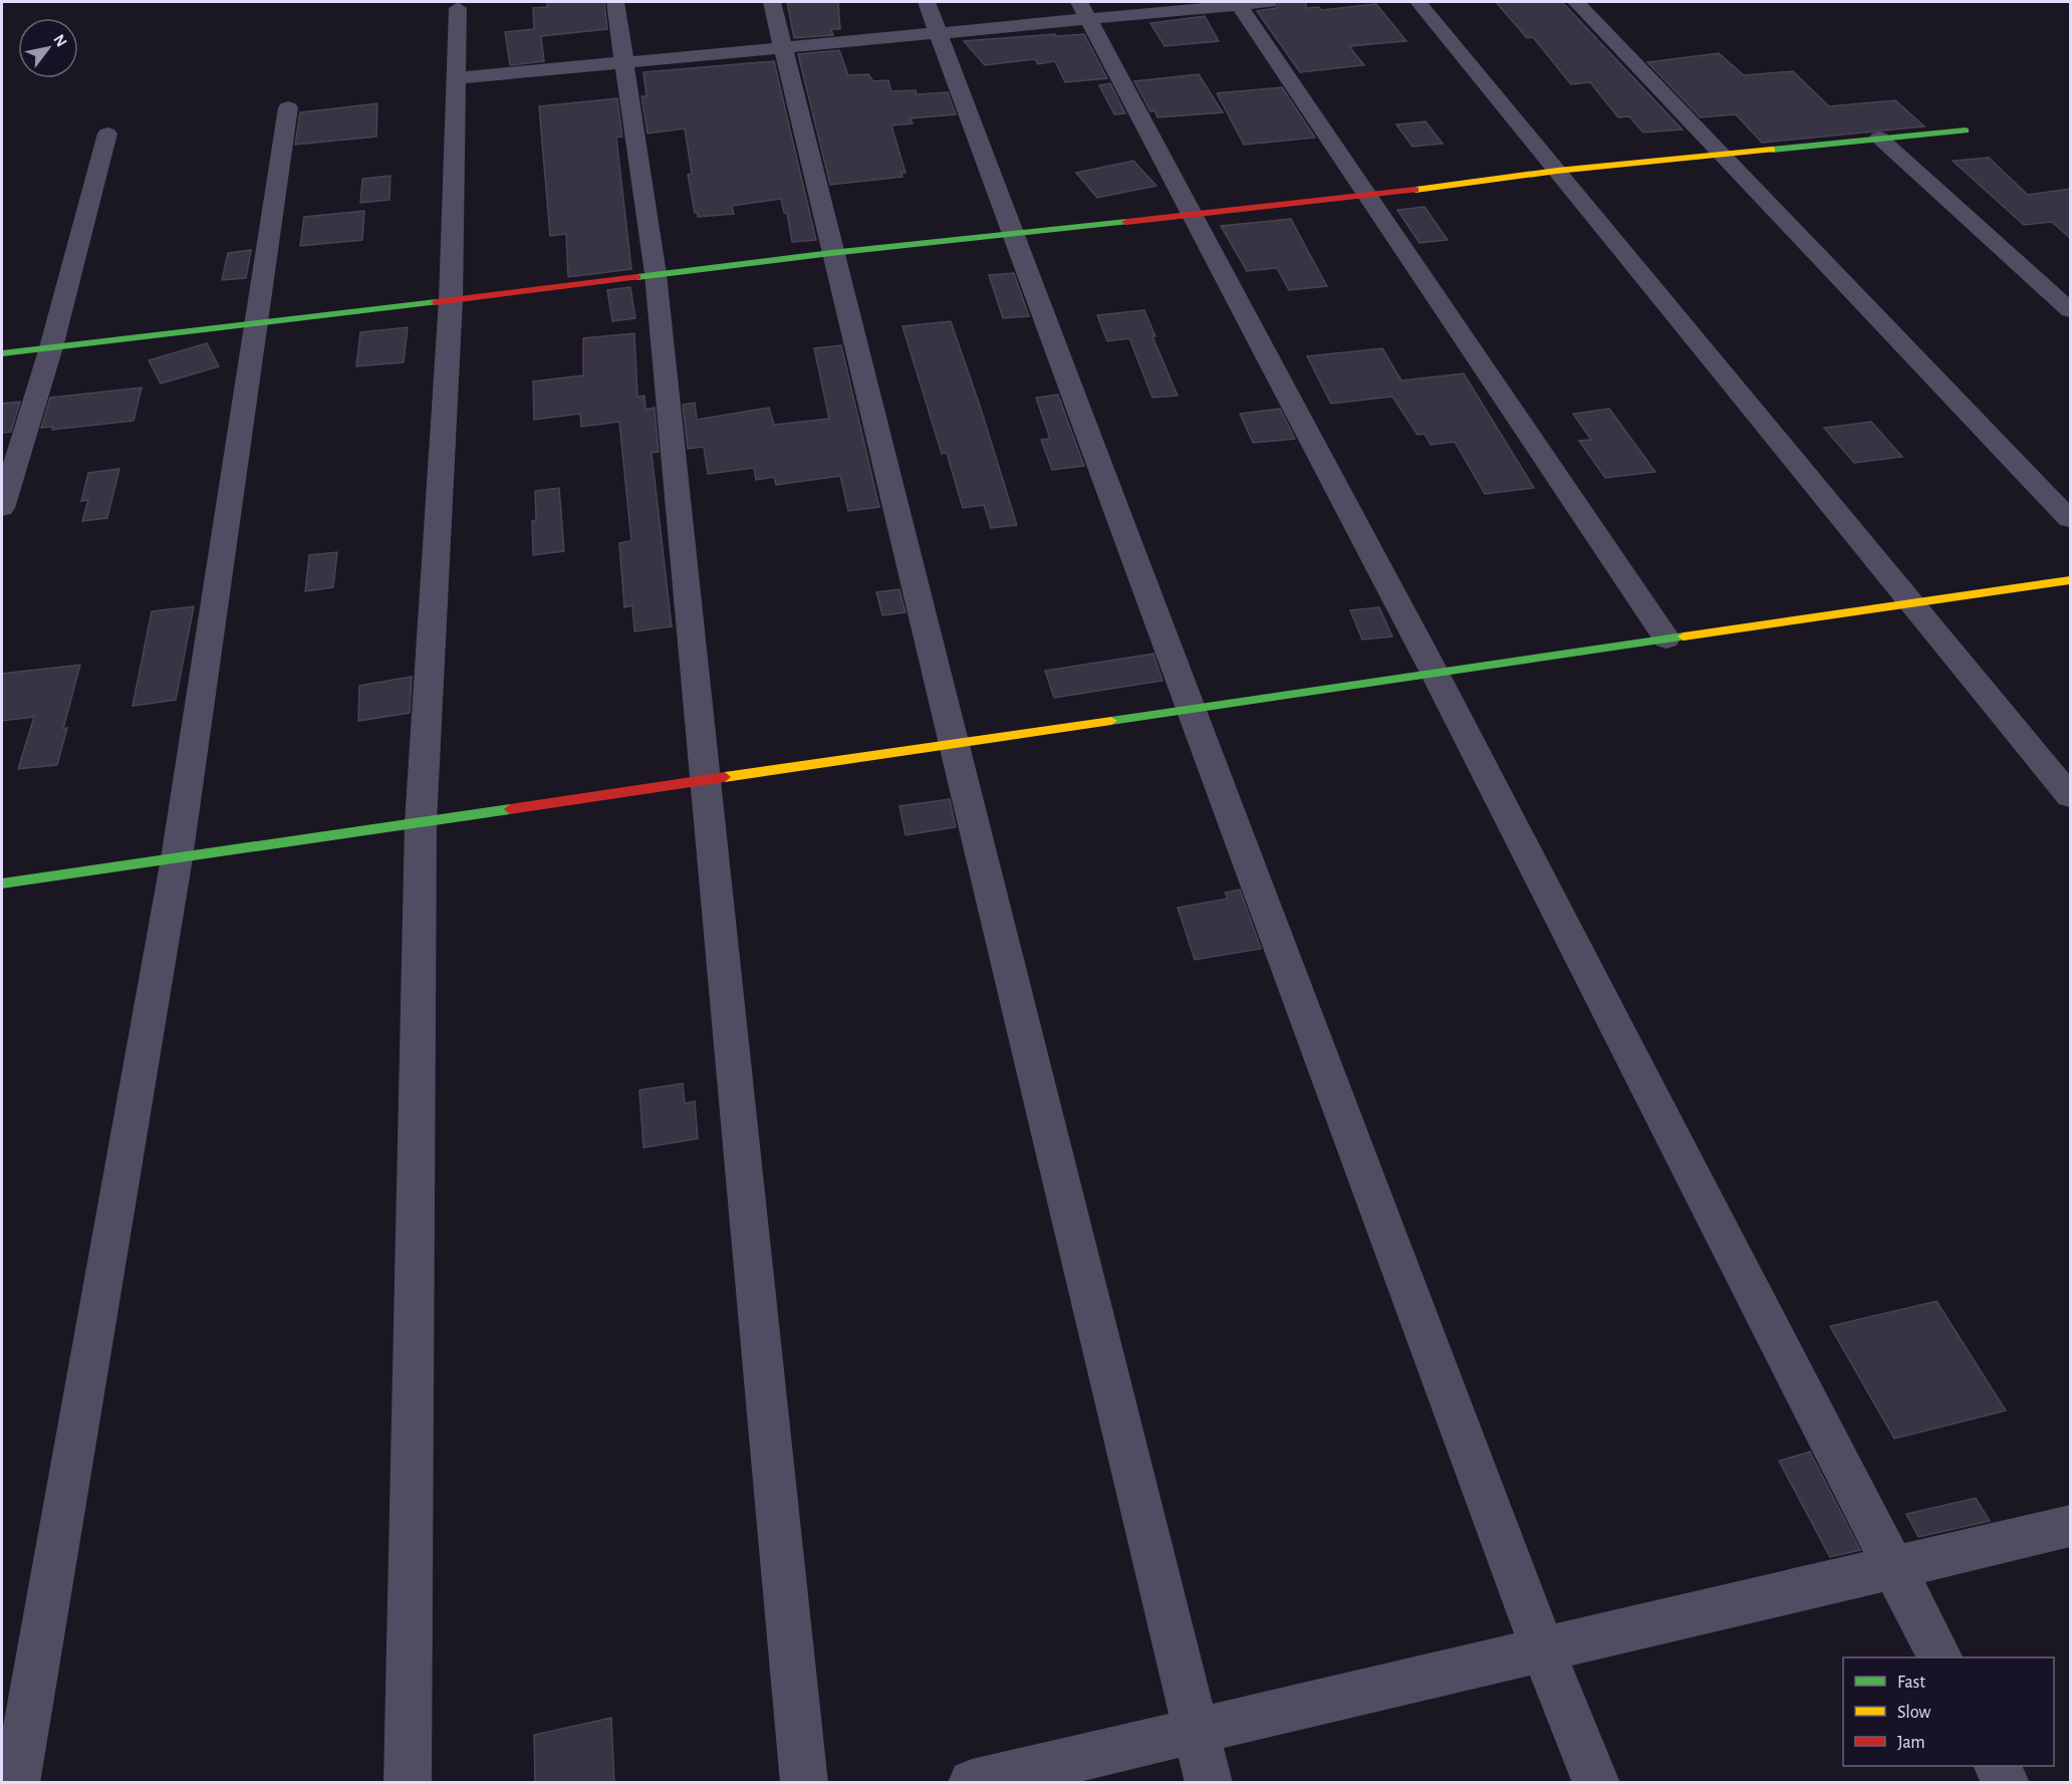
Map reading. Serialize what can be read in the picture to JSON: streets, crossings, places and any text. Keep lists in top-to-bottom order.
{
  "legend": ["Fast", "Slow", "Jam"],
  "north": "top right"
}
